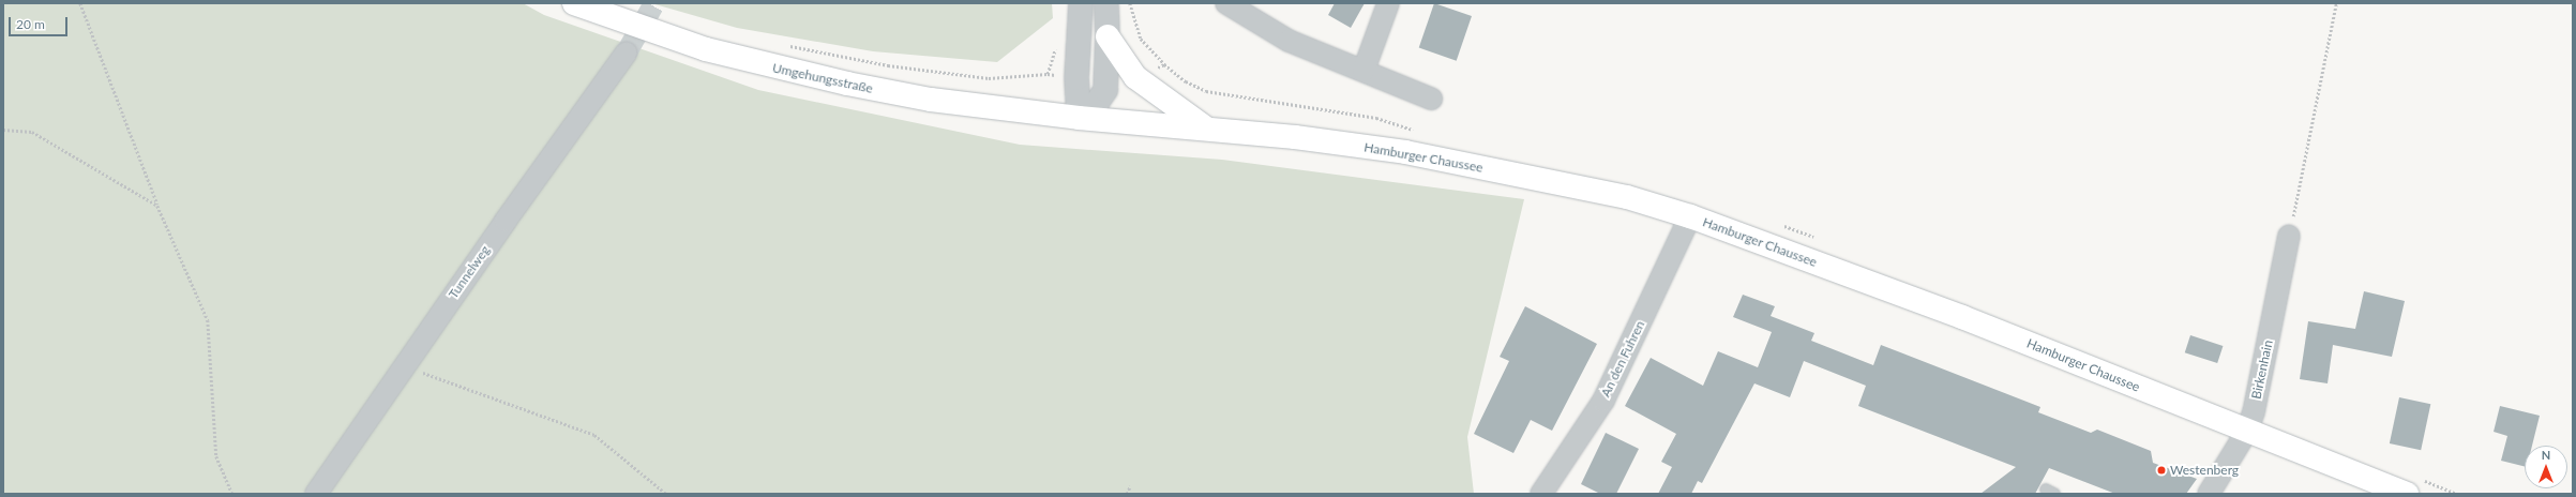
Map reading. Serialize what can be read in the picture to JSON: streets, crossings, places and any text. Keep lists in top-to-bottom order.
{
  "streets": {
    "main road": ["Umgehungsstraße", "Hamburger Chaussee"],
    "street": ["Tunnelweg", "An den Fuhren", "Birkenhain"]
  },
  "crossings": [
    ["Umgehungsstraße", "Hamburger Chaussee"],
    ["Hamburger Chaussee", "An den Fuhren"],
    ["Hamburger Chaussee", "Birkenhain"]
  ],
  "places": ["Westenberg"],
  "scale_bar": "20 m",
  "north": "top"
}
